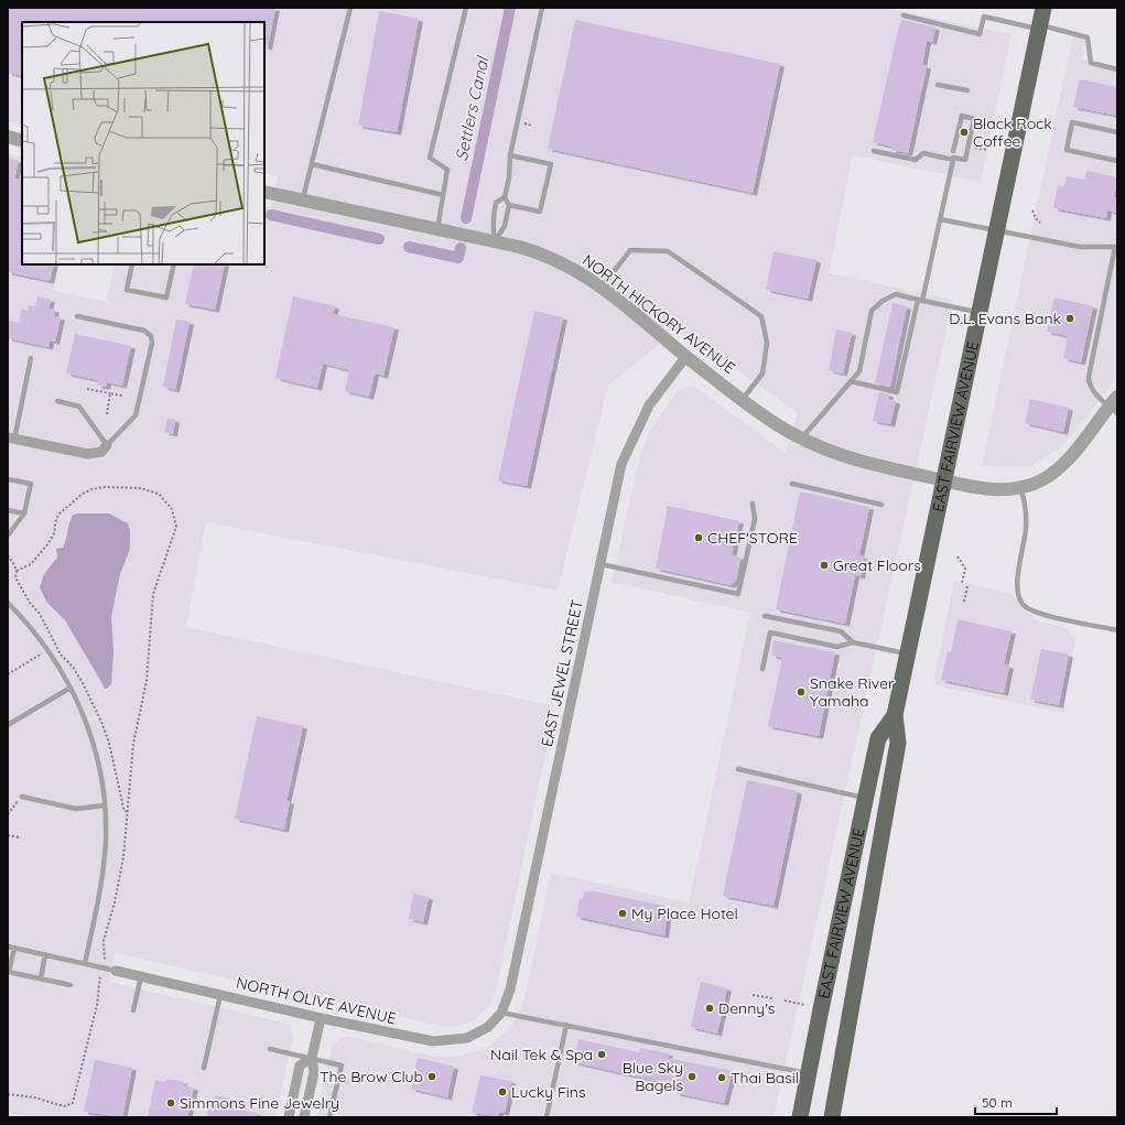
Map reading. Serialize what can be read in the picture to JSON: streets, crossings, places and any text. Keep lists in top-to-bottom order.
{
  "streets": {
    "main road": ["EAST FAIRVIEW AVENUE"],
    "street": ["NORTH HICKORY AVENUE", "EAST JEWEL STREET", "NORTH OLIVE AVENUE"]
  },
  "crossings": [
    ["NORTH HICKORY AVENUE", "EAST FAIRVIEW AVENUE"],
    ["NORTH HICKORY AVENUE", "EAST JEWEL STREET"],
    ["EAST JEWEL STREET", "NORTH OLIVE AVENUE"]
  ],
  "water": ["Settlers Canal"],
  "places": [
    "Black Rock Coffee",
    "D.L. Evans Bank",
    "CHEF'STORE",
    "Great Floors",
    "Snake River Yamaha",
    "My Place Hotel",
    "Denny's",
    "Nail Tek & Spa",
    "The Brow Club",
    "Blue Sky Bagels",
    "Thai Basil",
    "Lucky Fins",
    "Simmons Fine Jewelry"
  ],
  "scale_bar": "50 m"
}
